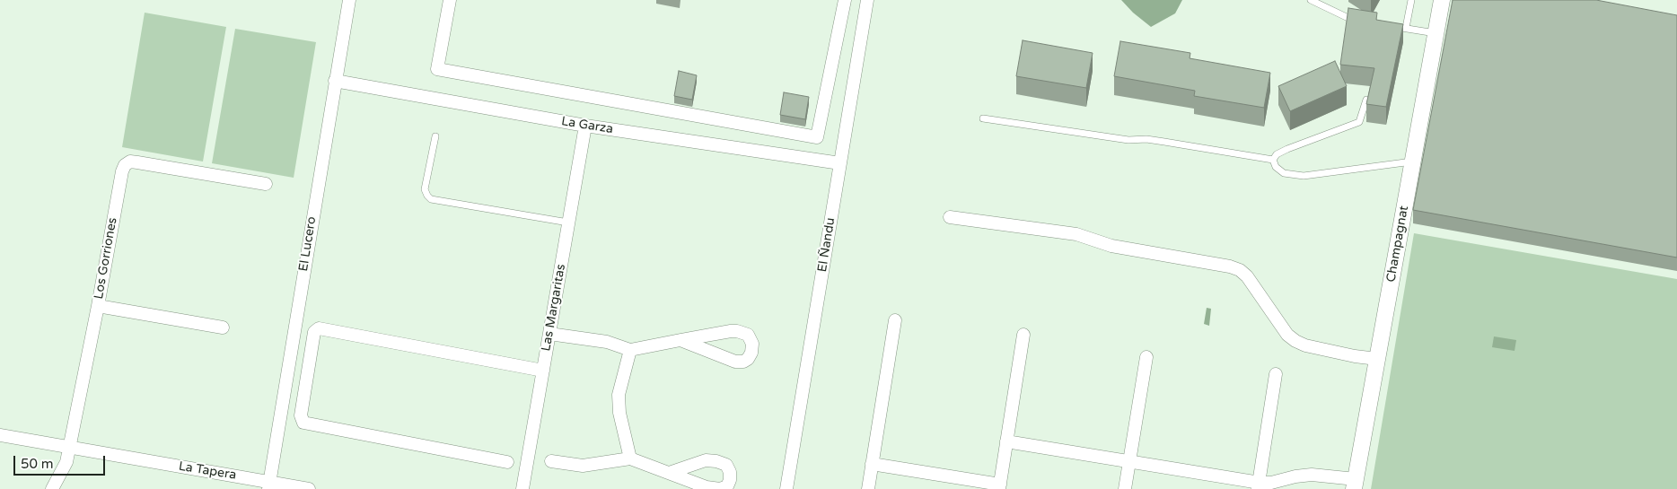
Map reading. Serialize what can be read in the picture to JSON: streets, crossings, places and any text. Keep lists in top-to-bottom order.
{
  "streets": {
    "street": [
      "La Garza",
      "El Lucero",
      "Champagnat",
      "El Ñandu",
      "Los Gorriones",
      "Las Margaritas",
      "La Tapera"
    ]
  },
  "crossings": [
    ["La Garza", "El Lucero"],
    ["La Garza", "El Ñandu"],
    ["La Garza", "Las Margaritas"],
    ["El Lucero", "La Tapera"],
    ["Los Gorriones", "La Tapera"]
  ],
  "scale_bar": "50 m"
}
